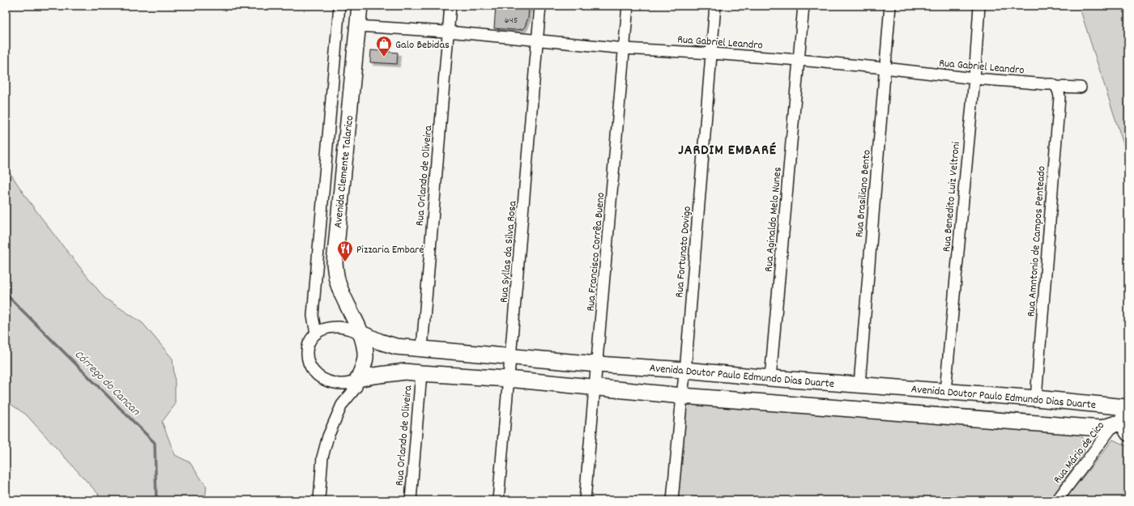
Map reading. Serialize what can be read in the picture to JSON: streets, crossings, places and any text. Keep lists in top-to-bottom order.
{
  "streets": {
    "street": [
      "Rua Gabriel Leandro",
      "Avenida Clemente Talarico",
      "Rua Orlando de Oliveira",
      "Rua Brasiliano Bento",
      "Rua Benedito Luiz Veltroni",
      "Rua Aginaldo Melo Nunes",
      "Rua Amntonio de Campos Penteado",
      "Rua Syllas da Silva Rosa",
      "Rua Francisco Corrêa Bueno",
      "Rua Fortunato Dovigo",
      "Avenida Doutor Paulo Edmundo Dias Duarte",
      "Rua Mário de Cico"
    ]
  },
  "crossings": [
    ["Rua Gabriel Leandro", "Avenida Clemente Talarico"],
    ["Rua Gabriel Leandro", "Rua Orlando de Oliveira"],
    ["Rua Gabriel Leandro", "Rua Brasiliano Bento"],
    ["Rua Gabriel Leandro", "Rua Benedito Luiz Veltroni"],
    ["Rua Gabriel Leandro", "Rua Aginaldo Melo Nunes"],
    ["Rua Gabriel Leandro", "Rua Amntonio de Campos Penteado"],
    ["Rua Gabriel Leandro", "Rua Syllas da Silva Rosa"],
    ["Rua Gabriel Leandro", "Rua Francisco Corrêa Bueno"],
    ["Rua Gabriel Leandro", "Rua Fortunato Dovigo"],
    ["Avenida Clemente Talarico", "Avenida Doutor Paulo Edmundo Dias Duarte"],
    ["Rua Orlando de Oliveira", "Avenida Doutor Paulo Edmundo Dias Duarte"],
    ["Rua Brasiliano Bento", "Avenida Doutor Paulo Edmundo Dias Duarte"],
    ["Rua Benedito Luiz Veltroni", "Avenida Doutor Paulo Edmundo Dias Duarte"],
    ["Rua Aginaldo Melo Nunes", "Avenida Doutor Paulo Edmundo Dias Duarte"],
    ["Rua Amntonio de Campos Penteado", "Avenida Doutor Paulo Edmundo Dias Duarte"],
    ["Rua Syllas da Silva Rosa", "Avenida Doutor Paulo Edmundo Dias Duarte"],
    ["Rua Francisco Corrêa Bueno", "Avenida Doutor Paulo Edmundo Dias Duarte"],
    ["Rua Fortunato Dovigo", "Avenida Doutor Paulo Edmundo Dias Duarte"]
  ],
  "districts": ["JARDIM EMBARÉ"],
  "water": ["Córrego do Cancan"],
  "places": {
    "shop": ["Galo Bebidas"],
    "restaurant": ["Pizzaria Embaré"]
  },
  "house_numbers": ["645"]
}
